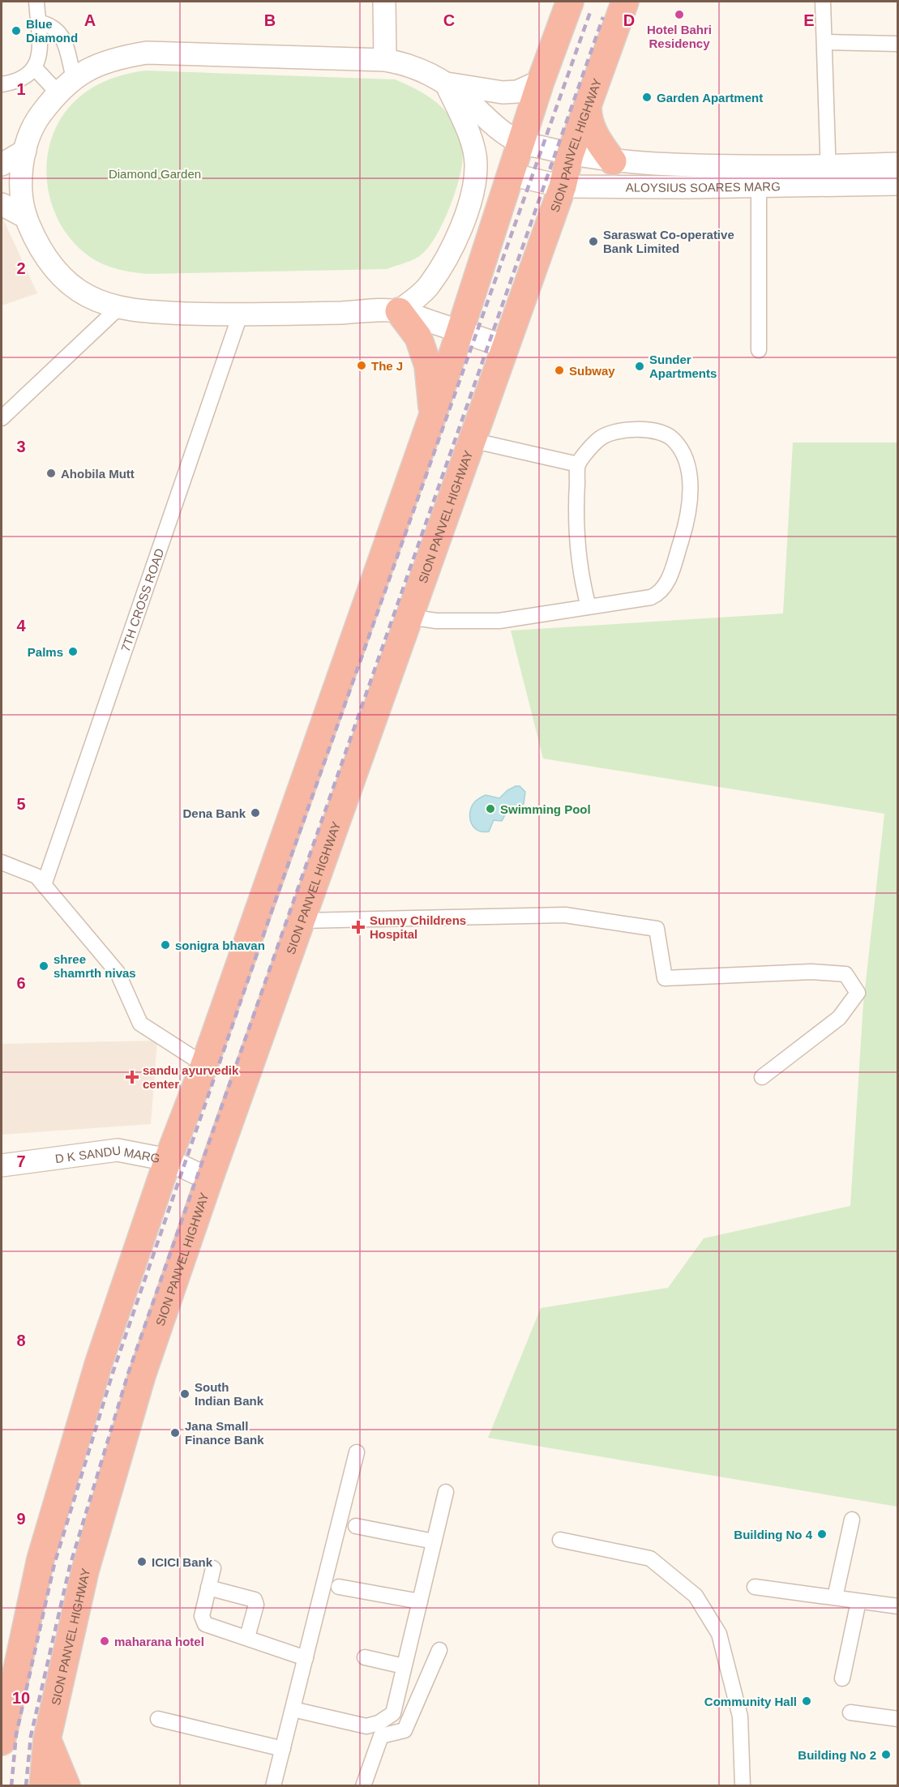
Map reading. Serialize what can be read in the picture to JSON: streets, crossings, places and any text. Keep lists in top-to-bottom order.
{
  "streets": {
    "highway": ["SION PANVEL HIGHWAY"],
    "main road": ["ALOYSIUS SOARES MARG", "D K SANDU MARG"],
    "street": ["7TH CROSS ROAD"]
  },
  "crossings": [
    ["SION PANVEL HIGHWAY", "ALOYSIUS SOARES MARG"],
    ["SION PANVEL HIGHWAY", "D K SANDU MARG"]
  ],
  "parks": ["Diamond Garden"],
  "places": {
    "other": [
      "Hotel Bahri Residency",
      "Blue Diamond",
      "Garden Apartment",
      "Saraswat Co-operative Bank Limited",
      "The J",
      "Sunder Apartments",
      "Subway",
      "Ahobila Mutt",
      "Palms",
      "Swimming Pool",
      "Dena Bank",
      "sonigra bhavan",
      "shree shamrth nivas",
      "South Indian Bank",
      "Jana Small Finance Bank",
      "Building No 4",
      "ICICI Bank",
      "maharana hotel",
      "Community Hall",
      "Building No 2"
    ],
    "health": ["Sunny Childrens Hospital", "sandu ayurvedik center"]
  },
  "grid": {
    "columns": [
      "A",
      "B",
      "C",
      "D",
      "E"
    ],
    "rows": [
      "1",
      "2",
      "3",
      "4",
      "5",
      "6",
      "7",
      "8",
      "9",
      "10"
    ]
  }
}
